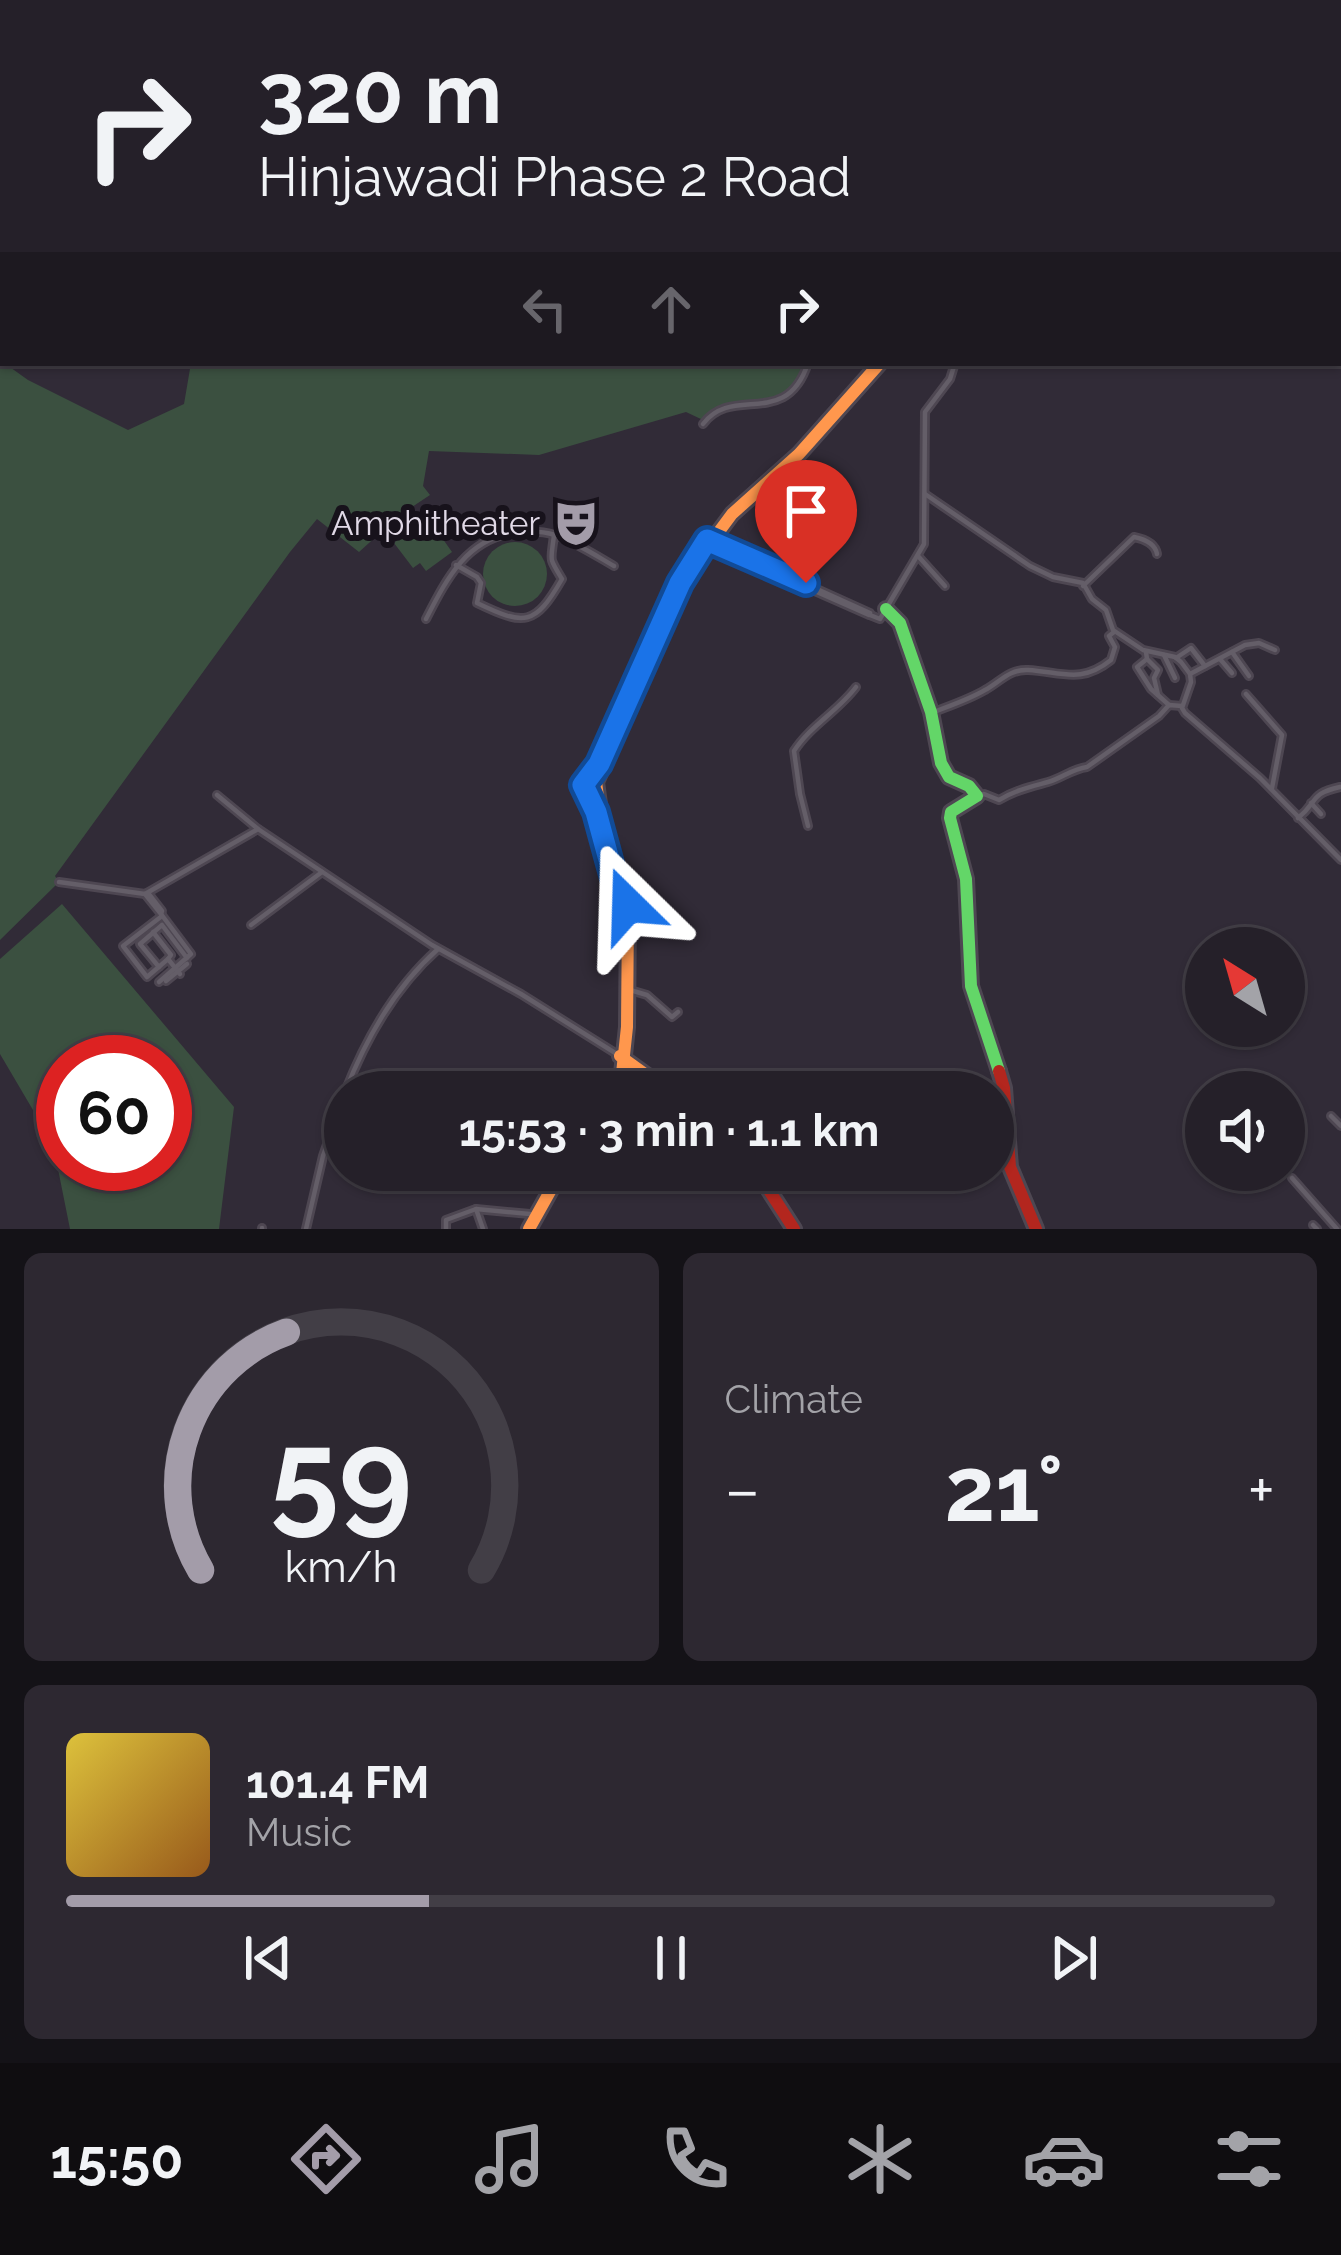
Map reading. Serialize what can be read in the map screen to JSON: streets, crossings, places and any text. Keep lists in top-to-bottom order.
{
  "places": {
    "theatre": ["Amphitheater"]
  },
  "north": "top left",
  "page": {
    "turn": ["320 m", "Hinjawadi Phase 2 Road"],
    "limit": "60",
    "trip": "15:53 · 3 min · 1.1 km",
    "tile": "Climate",
    "heat": ["−", "21°", "+"],
    "song": ["101.4 FM", "Music"],
    "tabs": "15:50",
    "gauge": ["59", "km/h"]
  }
}
